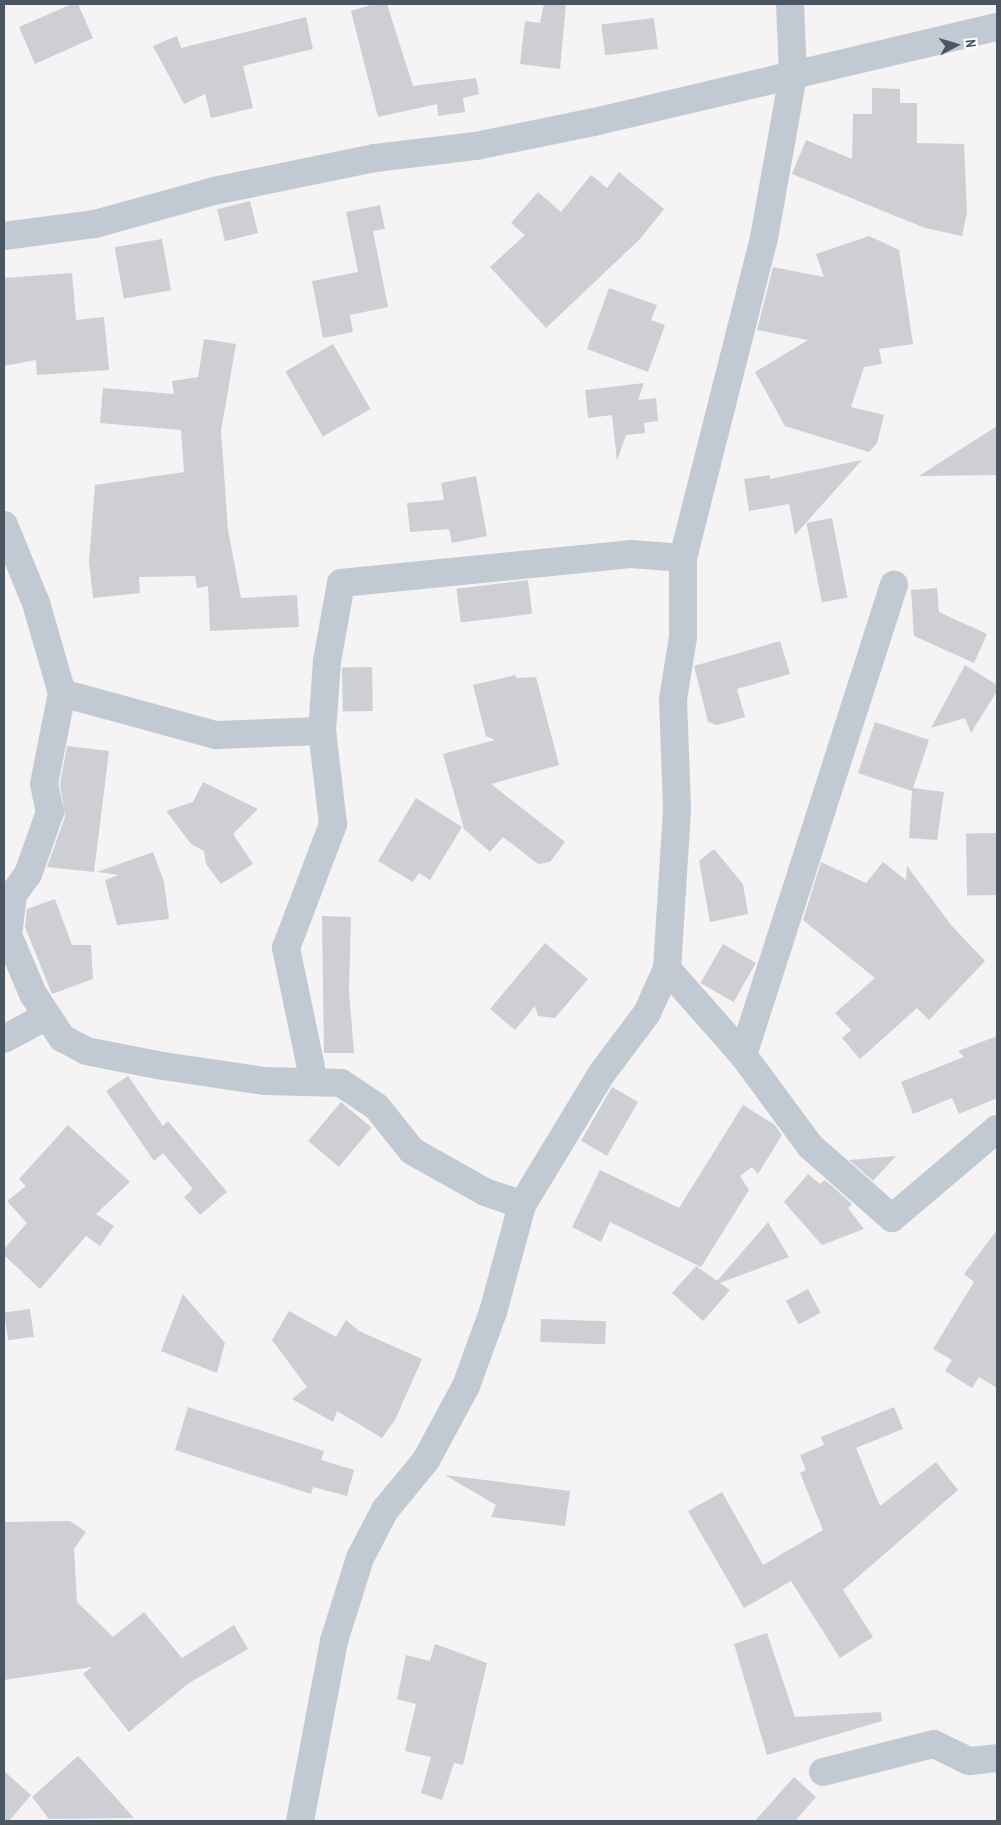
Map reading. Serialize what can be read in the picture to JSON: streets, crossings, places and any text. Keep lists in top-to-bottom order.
{
  "north": "right"
}
